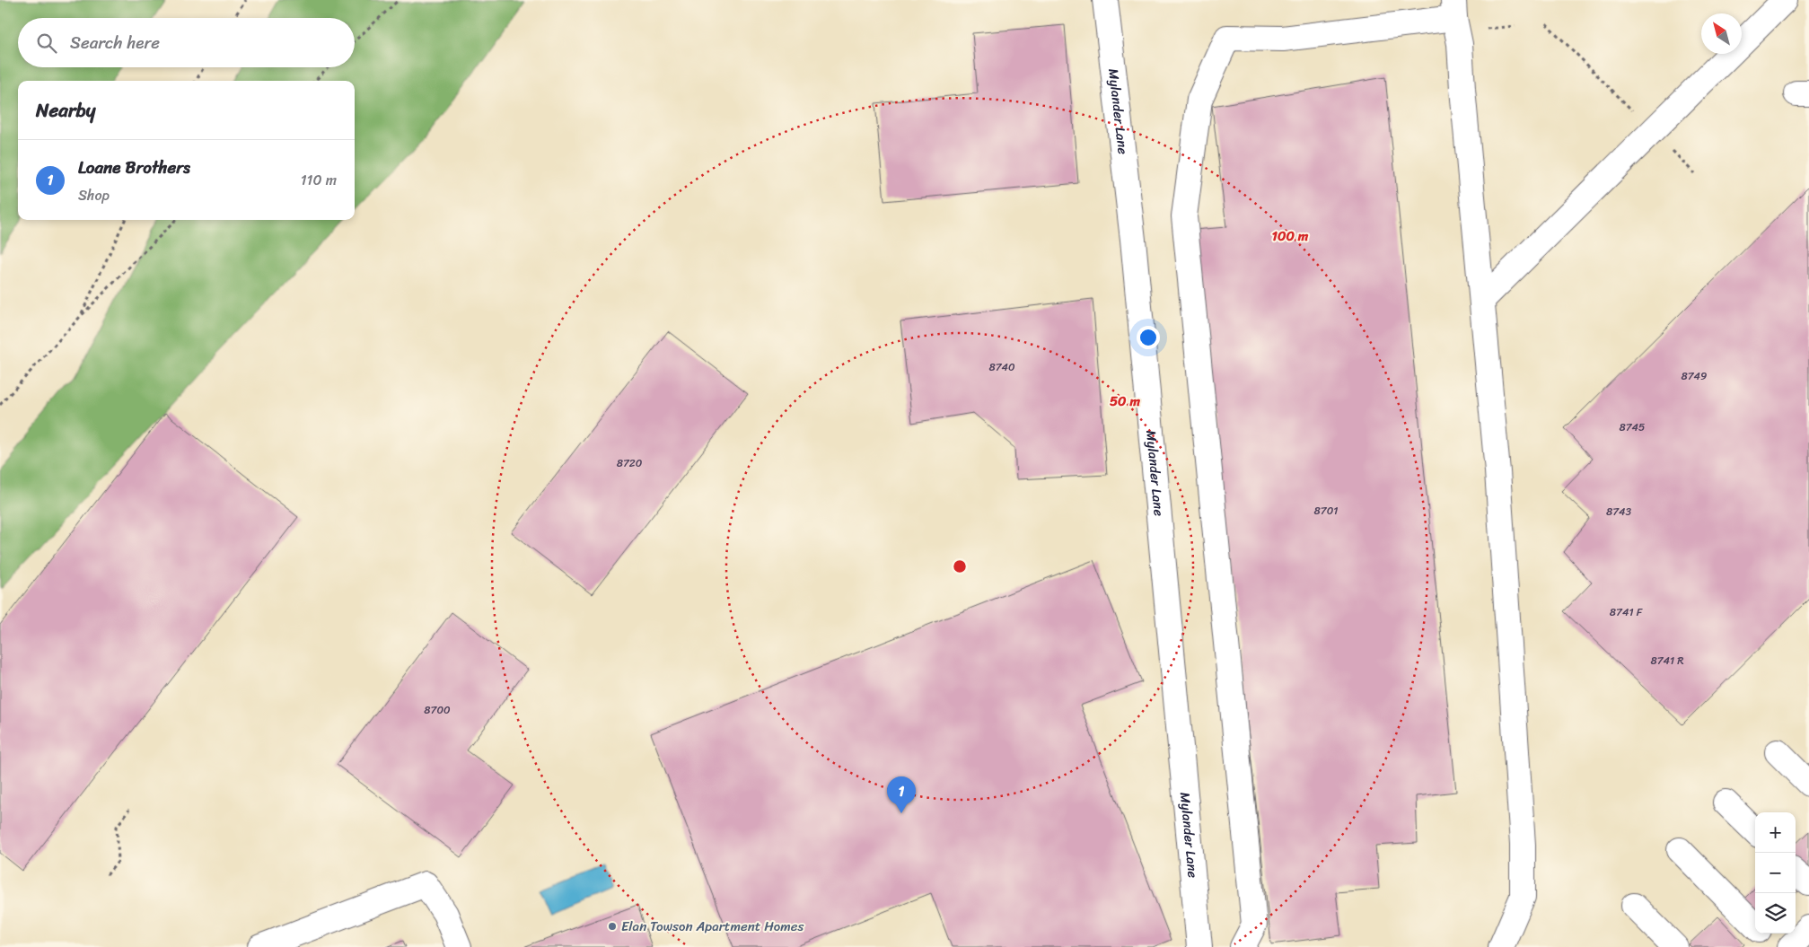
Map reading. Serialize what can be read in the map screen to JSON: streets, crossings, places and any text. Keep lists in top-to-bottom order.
{
  "streets": {
    "lane": ["Mylander Lane"]
  },
  "places": ["Elan Towson Apartment Homes"],
  "house_numbers": [
    "8740",
    "8749",
    "8745",
    "8720",
    "8701",
    "8743",
    "8741 F",
    "8741 R",
    "8700"
  ],
  "north": "top left",
  "page": {
    "search": "Search here",
    "heading": "Nearby",
    "list": [
      {
        "mark": "1",
        "name": "Loane Brothers",
        "note": "Shop",
        "value": "110 m"
      }
    ],
    "pins": "1",
    "map_buttons": ["+", "−"]
  },
  "rings": ["100 m", "50 m"]
}
